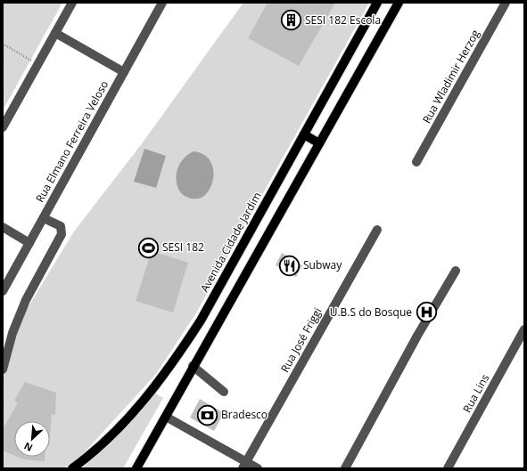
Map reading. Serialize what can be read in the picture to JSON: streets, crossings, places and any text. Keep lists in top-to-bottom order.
{
  "streets": {
    "main road": ["Avenida Cidade Jardim"],
    "street": [
      "Rua Wladimir Herzog",
      "Rua Elmano Ferreira Veloso",
      "Rua José Friggi",
      "Rua Lins"
    ]
  },
  "places": {
    "building": ["SESI 182 Escola"],
    "sports": ["SESI 182"],
    "restaurant": ["Subway"],
    "hospital": ["U.B.S do Bosque"],
    "bank": ["Bradesco"]
  },
  "north": "bottom left"
}
